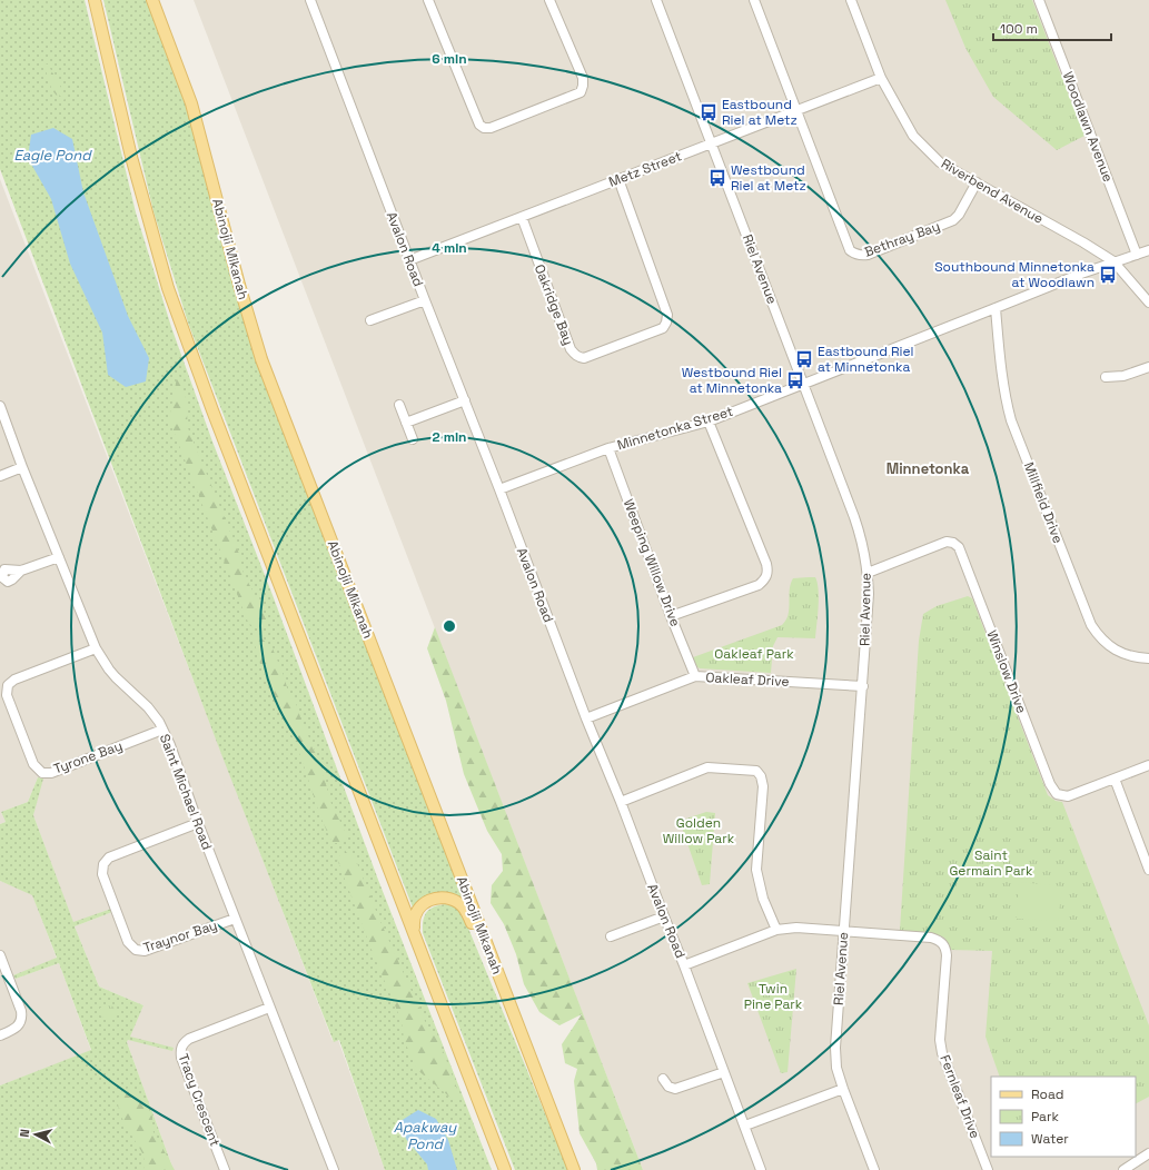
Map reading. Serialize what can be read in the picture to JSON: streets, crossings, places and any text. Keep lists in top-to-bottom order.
{
  "streets": {
    "main road": ["Abinojii Mikanah"],
    "street": [
      "Woodlawn Avenue",
      "Metz Street",
      "Riverbend Avenue",
      "Bethray Bay",
      "Avalon Road",
      "Riel Avenue",
      "Oakridge Bay",
      "Minnetonka Street",
      "Millfield Drive",
      "Weeping Willow Drive",
      "Winslow Drive",
      "Oakleaf Drive",
      "Tyrone Bay",
      "Saint Michael Road",
      "Traynor Bay",
      "Fernleaf Drive",
      "Tracy Crescent"
    ]
  },
  "crossings": [
    ["Woodlawn Avenue", "Minnetonka Street"],
    ["Metz Street", "Riverbend Avenue"],
    ["Metz Street", "Bethray Bay"],
    ["Metz Street", "Avalon Road"],
    ["Metz Street", "Riel Avenue"],
    ["Metz Street", "Oakridge Bay"],
    ["Riverbend Avenue", "Bethray Bay"],
    ["Riverbend Avenue", "Minnetonka Street"],
    ["Avalon Road", "Minnetonka Street"],
    ["Avalon Road", "Oakleaf Drive"],
    ["Avalon Road", "Fernleaf Drive"],
    ["Riel Avenue", "Minnetonka Street"],
    ["Riel Avenue", "Winslow Drive"],
    ["Riel Avenue", "Oakleaf Drive"],
    ["Riel Avenue", "Fernleaf Drive"],
    ["Minnetonka Street", "Millfield Drive"],
    ["Minnetonka Street", "Weeping Willow Drive"],
    ["Weeping Willow Drive", "Oakleaf Drive"],
    ["Tyrone Bay", "Saint Michael Road"],
    ["Saint Michael Road", "Traynor Bay"],
    ["Saint Michael Road", "Tracy Crescent"]
  ],
  "districts": ["Minnetonka"],
  "water": ["Eagle Pond", "Apakway Pond"],
  "parks": [
    "Oakleaf Park",
    "Golden Willow Park",
    "Saint Germain Park",
    "Twin Pine Park"
  ],
  "places": {
    "bus stop": [
      "Eastbound Riel at Metz",
      "Westbound Riel at Metz",
      "Southbound Minnetonka at Woodlawn",
      "Eastbound Riel at Minnetonka",
      "Westbound Riel at Minnetonka"
    ]
  },
  "legend": ["Road", "Park", "Water"],
  "scale_bar": "100 m",
  "north": "left",
  "rings": ["6 min", "4 min", "2 min"]
}
